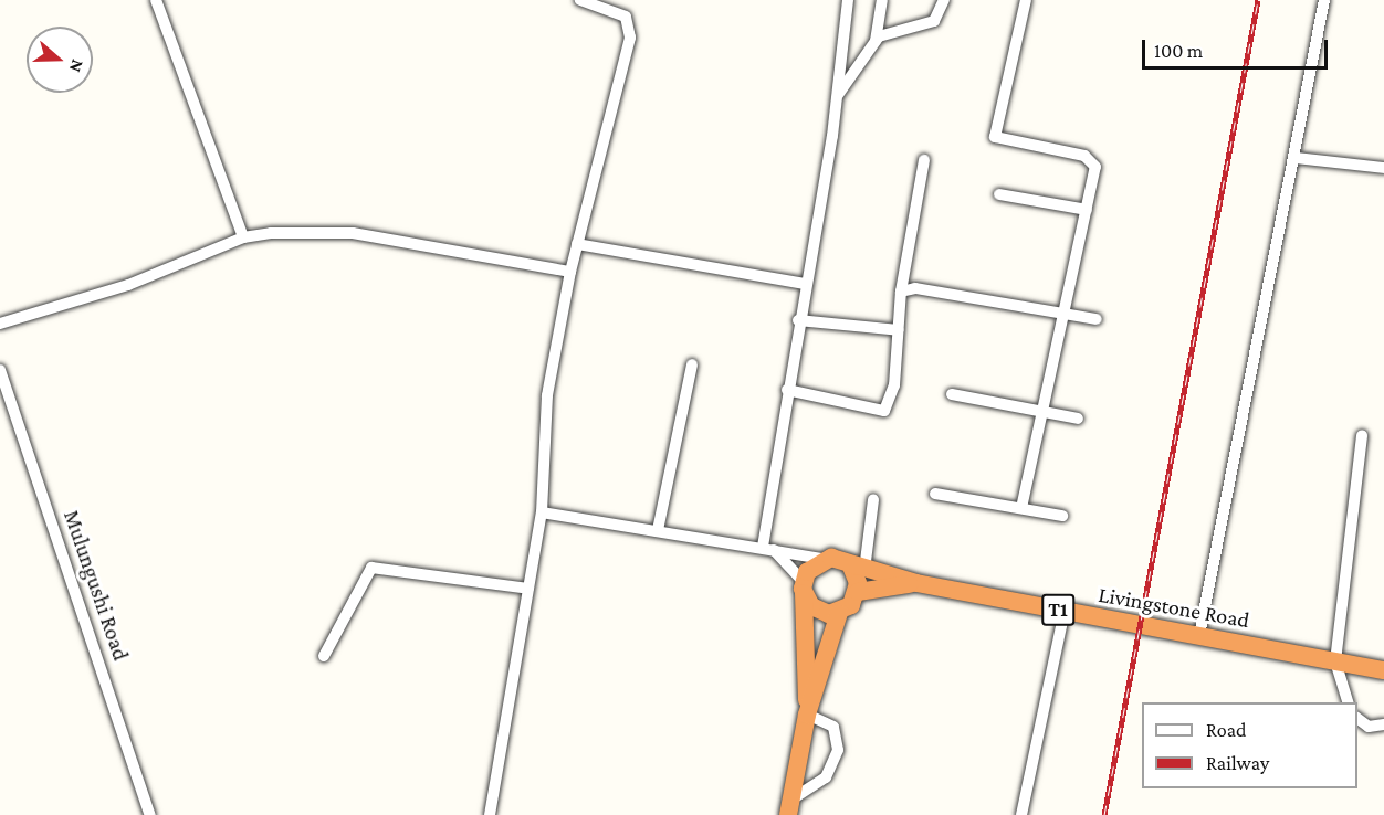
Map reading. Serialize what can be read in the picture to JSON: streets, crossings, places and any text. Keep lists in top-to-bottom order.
{
  "streets": {
    "highway": ["Livingstone Road", "T1"],
    "street": ["Mulungushi Road"]
  },
  "legend": ["Road", "Railway"],
  "scale_bar": "100 m",
  "north": "right"
}
